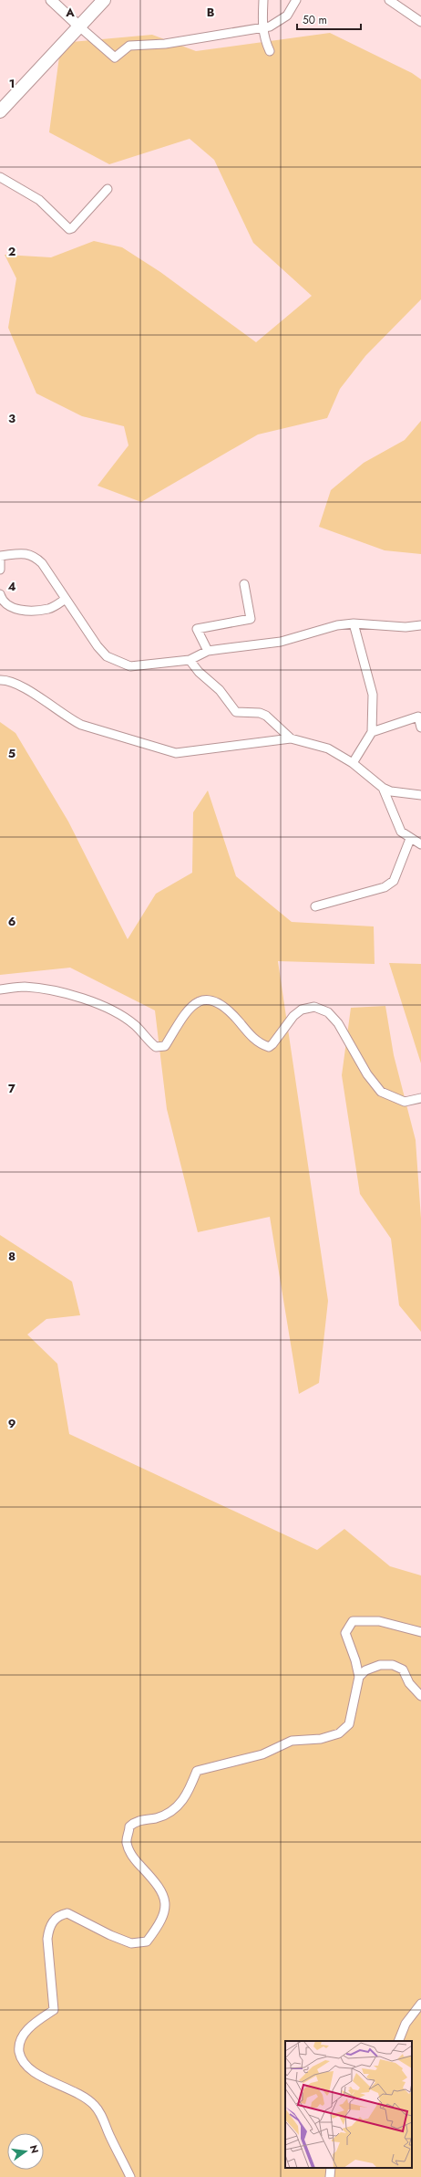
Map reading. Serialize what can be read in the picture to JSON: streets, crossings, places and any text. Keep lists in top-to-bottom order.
{
  "scale_bar": "50 m",
  "north": "right",
  "grid": {
    "columns": ["A", "B"],
    "rows": [
      "1",
      "2",
      "3",
      "4",
      "5",
      "6",
      "7",
      "8",
      "9"
    ]
  }
}
